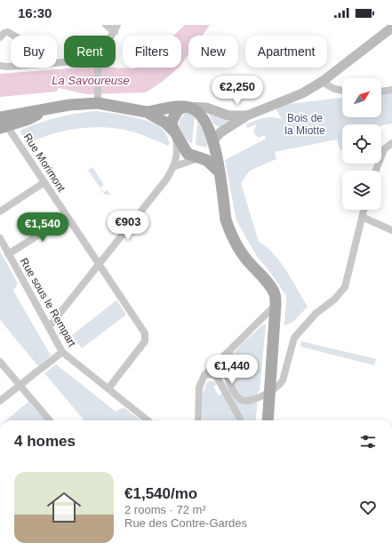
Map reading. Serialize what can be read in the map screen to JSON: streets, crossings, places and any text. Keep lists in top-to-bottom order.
{
  "streets": {
    "street": ["Rue Morimont", "Rue sous le Rempart"]
  },
  "crossings": [
    ["Rue Morimont", "Rue sous le Rempart"]
  ],
  "water": ["La Savoureuse"],
  "parks": ["Bois de la Miotte"],
  "north": "top right",
  "page": {
    "status": "16:30",
    "chip": [
      "Buy",
      "Rent",
      "Filters",
      "New",
      "Apartment"
    ],
    "price": [
      "€2,250",
      "€903",
      "€1,540",
      "€1,440"
    ],
    "heading": "4 homes",
    "list": [
      {
        "name": "€1,540/mo",
        "note": "2 rooms · 72 m² · Rue des Contre-Gardes"
      }
    ]
  }
}
